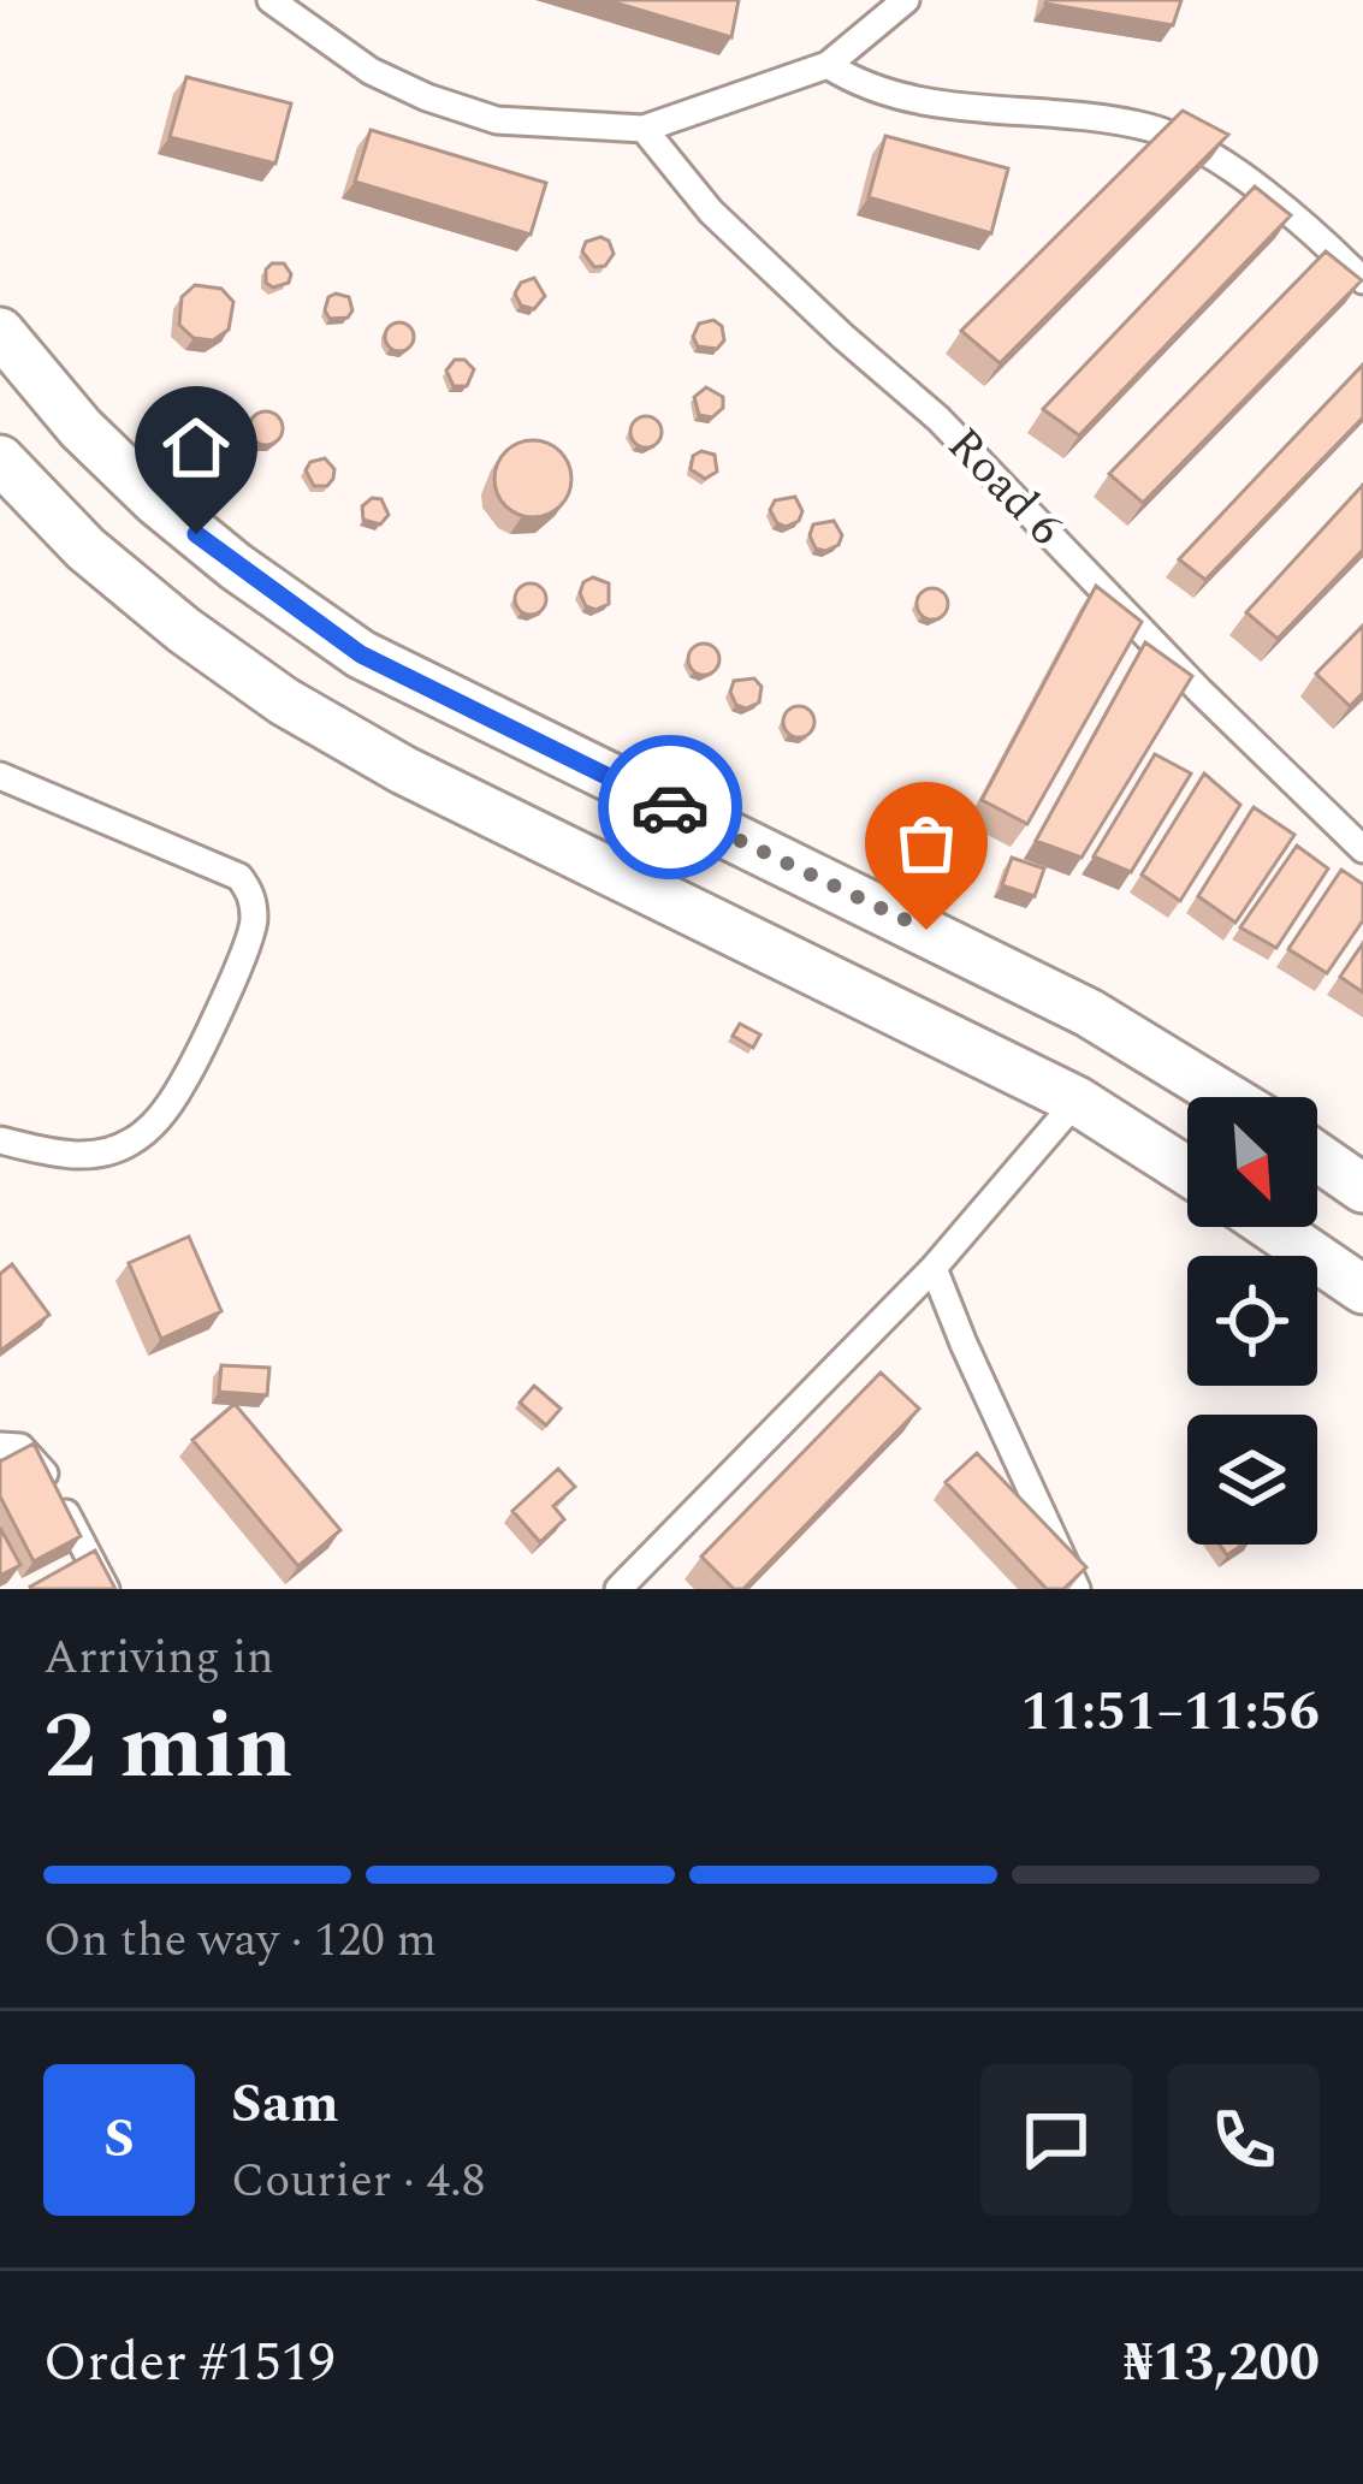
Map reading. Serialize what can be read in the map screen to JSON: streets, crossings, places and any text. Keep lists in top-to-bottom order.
{
  "streets": {
    "street": ["Road 6"]
  },
  "north": "bottom right",
  "page": {
    "heading": ["2 min", "Arriving in", "11:51–11:56"],
    "panel": [
      "Sam",
      "Courier · 4.8",
      "Order #1519",
      "₦13,200"
    ],
    "bar": "On the way · 120 m",
    "round": "S"
  }
}
